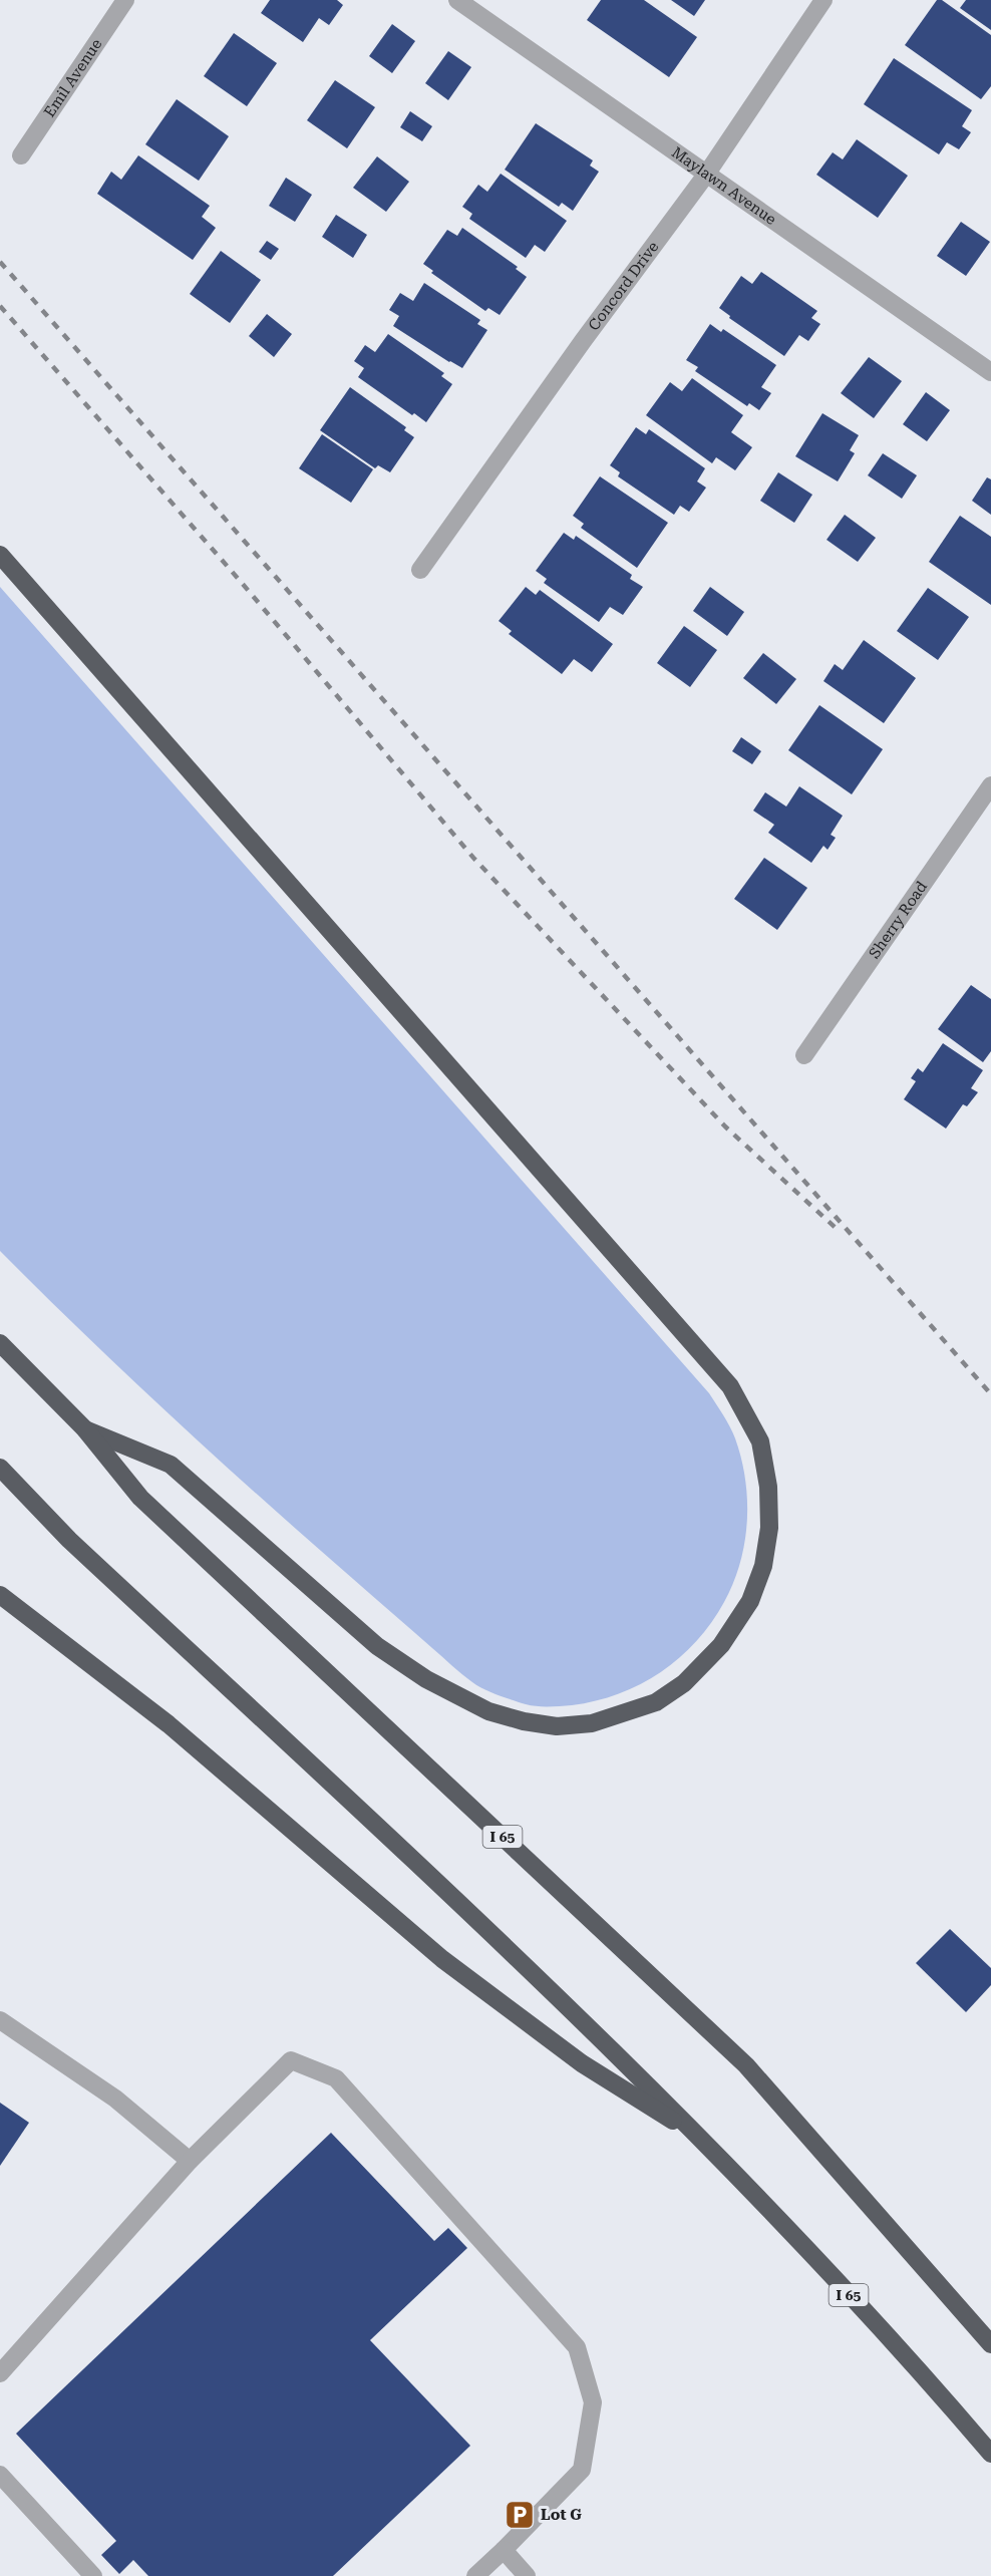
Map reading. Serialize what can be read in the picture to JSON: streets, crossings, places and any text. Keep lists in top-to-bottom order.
{
  "streets": {
    "highway": ["I 65"],
    "street": [
      "Emil Avenue",
      "Maylawn Avenue",
      "Concord Drive",
      "Sherry Road"
    ]
  },
  "crossings": [
    ["Maylawn Avenue", "Concord Drive"]
  ],
  "places": {
    "parking": ["Lot G"]
  }
}
